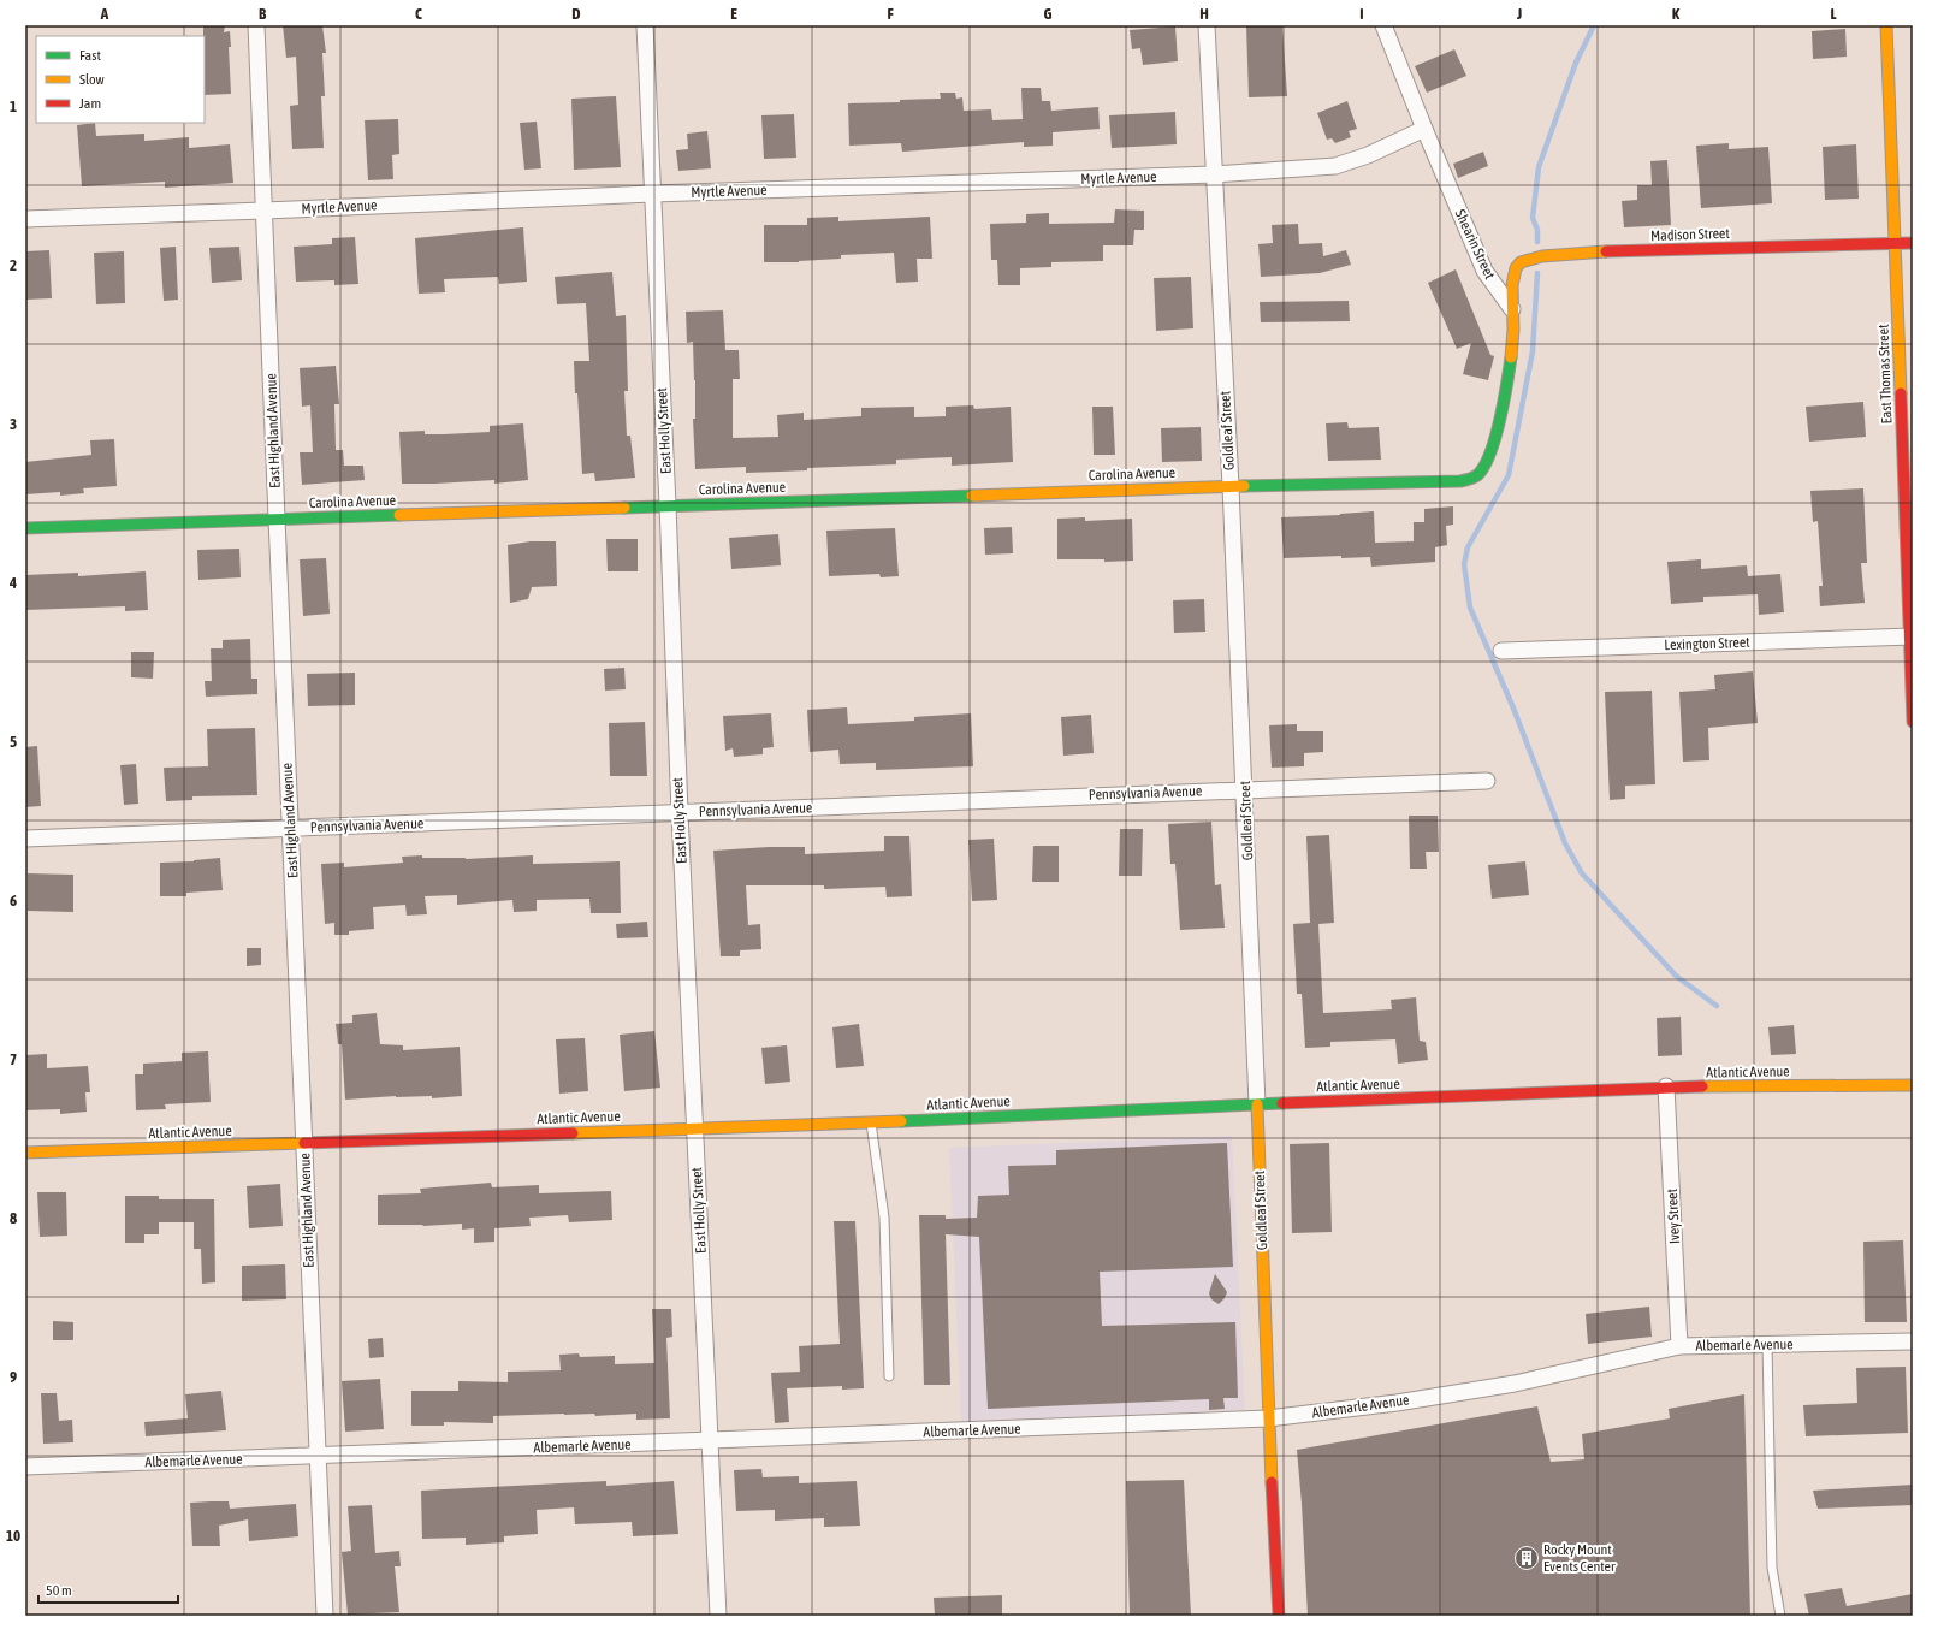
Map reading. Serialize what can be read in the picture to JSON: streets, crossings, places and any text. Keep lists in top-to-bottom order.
{
  "streets": {
    "main road": [
      "Madison Street",
      "East Thomas Street",
      "Goldleaf Street",
      "Carolina Avenue",
      "Atlantic Avenue"
    ],
    "street": [
      "Myrtle Avenue",
      "Shearin Street",
      "East Highland Avenue",
      "East Holly Street",
      "Lexington Street",
      "Pennsylvania Avenue",
      "Ivey Street",
      "Albemarle Avenue"
    ]
  },
  "crossings": [
    ["Myrtle Avenue", "Shearin Street"],
    ["Myrtle Avenue", "East Highland Avenue"],
    ["Myrtle Avenue", "East Holly Street"],
    ["Myrtle Avenue", "Goldleaf Street"],
    ["Madison Street", "Shearin Street"],
    ["Madison Street", "East Thomas Street"],
    ["Madison Street", "Carolina Avenue"],
    ["Shearin Street", "Carolina Avenue"],
    ["East Thomas Street", "Lexington Street"],
    ["East Highland Avenue", "Carolina Avenue"],
    ["East Highland Avenue", "Pennsylvania Avenue"],
    ["East Highland Avenue", "Atlantic Avenue"],
    ["East Highland Avenue", "Albemarle Avenue"],
    ["East Holly Street", "Carolina Avenue"],
    ["East Holly Street", "Pennsylvania Avenue"],
    ["East Holly Street", "Atlantic Avenue"],
    ["East Holly Street", "Albemarle Avenue"],
    ["Goldleaf Street", "Carolina Avenue"],
    ["Goldleaf Street", "Pennsylvania Avenue"],
    ["Goldleaf Street", "Atlantic Avenue"],
    ["Goldleaf Street", "Albemarle Avenue"],
    ["Atlantic Avenue", "Ivey Street"],
    ["Ivey Street", "Albemarle Avenue"]
  ],
  "places": {
    "building": ["Rocky Mount Events Center"]
  },
  "legend": ["Fast", "Slow", "Jam"],
  "scale_bar": "50 m",
  "grid": {
    "columns": [
      "A",
      "B",
      "C",
      "D",
      "E",
      "F",
      "G",
      "H",
      "I",
      "J",
      "K",
      "L"
    ],
    "rows": [
      "1",
      "2",
      "3",
      "4",
      "5",
      "6",
      "7",
      "8",
      "9",
      "10"
    ]
  }
}
